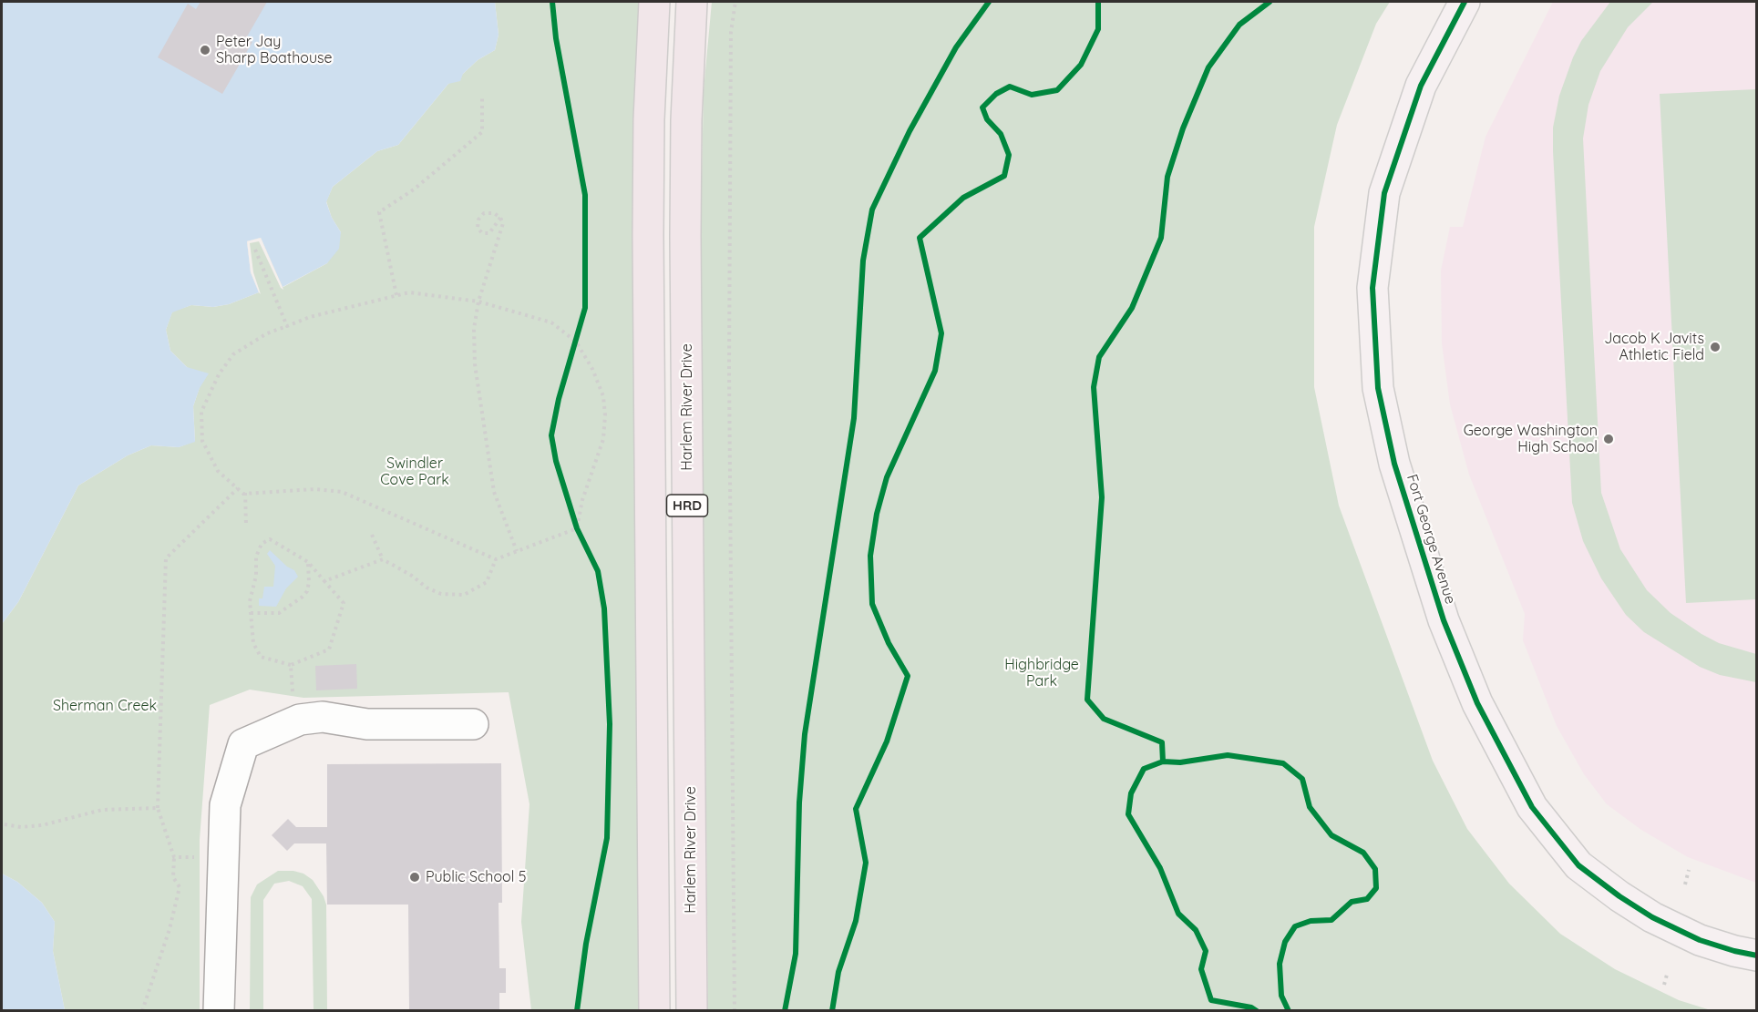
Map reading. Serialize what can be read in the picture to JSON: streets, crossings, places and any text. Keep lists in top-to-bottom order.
{
  "streets": {
    "highway": ["Harlem River Drive", "HRD"],
    "main road": ["Fort George Avenue"]
  },
  "parks": ["Swindler Cove Park", "Highbridge Park", "Sherman Creek"],
  "places": [
    "Peter Jay Sharp Boathouse",
    "Jacob K Javits Athletic Field",
    "George Washington High School",
    "Public School 5"
  ]
}
